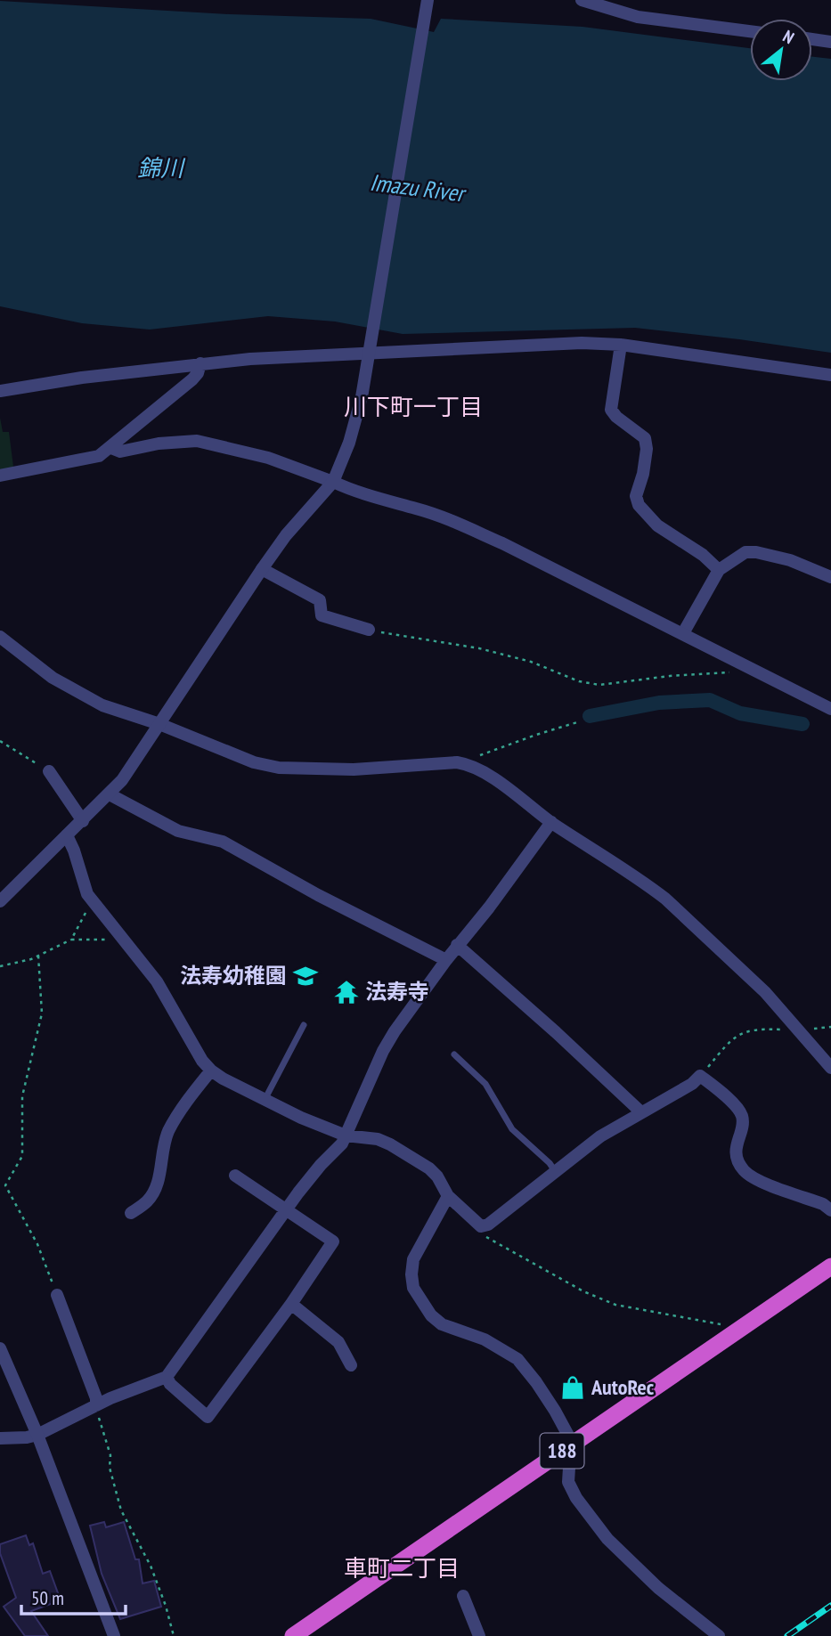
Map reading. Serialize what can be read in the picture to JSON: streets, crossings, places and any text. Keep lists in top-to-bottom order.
{
  "streets": {
    "highway": ["188"]
  },
  "districts": ["川下町一丁目", "車町二丁目"],
  "water": ["錦川", "Imazu River"],
  "places": {
    "school or university": ["法寿幼稚園"],
    "temple": ["法寿寺"],
    "shop": ["AutoRec"]
  },
  "scale_bar": "50 m",
  "north": "top right"
}
